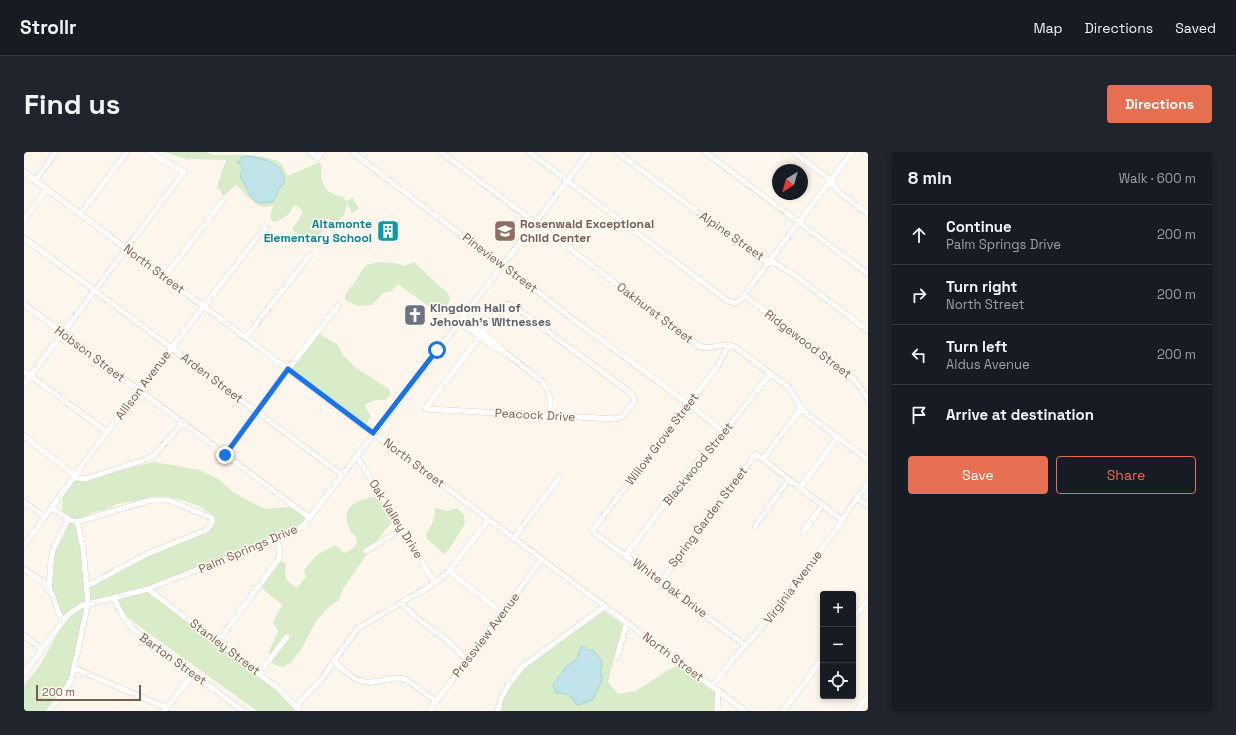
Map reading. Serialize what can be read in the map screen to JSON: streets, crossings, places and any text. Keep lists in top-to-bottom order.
{
  "streets": {
    "street": [
      "Alpine Street",
      "Pineview Street",
      "North Street",
      "Oakhurst Street",
      "Ridgewood Street",
      "Hobson Street",
      "Arden Street",
      "Allison Avenue",
      "Peacock Drive",
      "Willow Grove Street",
      "Blackwood Street",
      "Spring Garden Street",
      "Oak Valley Drive",
      "Palm Springs Drive",
      "Virginia Avenue",
      "White Oak Drive",
      "Pressview Avenue",
      "Stanley Street",
      "Barton Street"
    ]
  },
  "crossings": [
    ["Pineview Street", "Willow Grove Street"],
    ["Pineview Street", "Blackwood Street"],
    ["Pineview Street", "Palm Springs Drive"],
    ["North Street", "Allison Avenue"],
    ["North Street", "Palm Springs Drive"],
    ["North Street", "Virginia Avenue"],
    ["North Street", "Pressview Avenue"],
    ["Oakhurst Street", "Willow Grove Street"],
    ["Oakhurst Street", "Palm Springs Drive"],
    ["Hobson Street", "Allison Avenue"],
    ["Hobson Street", "Palm Springs Drive"],
    ["Arden Street", "Allison Avenue"],
    ["Arden Street", "Palm Springs Drive"],
    ["Willow Grove Street", "White Oak Drive"],
    ["Blackwood Street", "White Oak Drive"],
    ["Spring Garden Street", "White Oak Drive"],
    ["Oak Valley Drive", "Palm Springs Drive"],
    ["Palm Springs Drive", "Stanley Street"],
    ["Palm Springs Drive", "Barton Street"],
    ["Virginia Avenue", "White Oak Drive"]
  ],
  "places": {
    "building": ["Altamonte Elementary School"],
    "school or university": ["Rosenwald Exceptional Child Center"],
    "church": ["Kingdom Hall of Jehovah's Witnesses"]
  },
  "scale_bar": "200 m",
  "north": "bottom left",
  "page": {
    "header": "Strollr",
    "nav": ["Map", "Directions", "Saved"],
    "buttons": [
      "Directions",
      ["Save", "Share"]
    ],
    "title": "Find us",
    "heading": ["8 min", "Walk · 600 m"],
    "list": [
      ["Continue", "Palm Springs Drive", "200 m"],
      ["Turn right", "North Street", "200 m"],
      ["Turn left", "Aldus Avenue", "200 m"],
      "Arrive at destination"
    ],
    "map_buttons": ["+", "−"],
    "scale": "200 m"
  }
}
